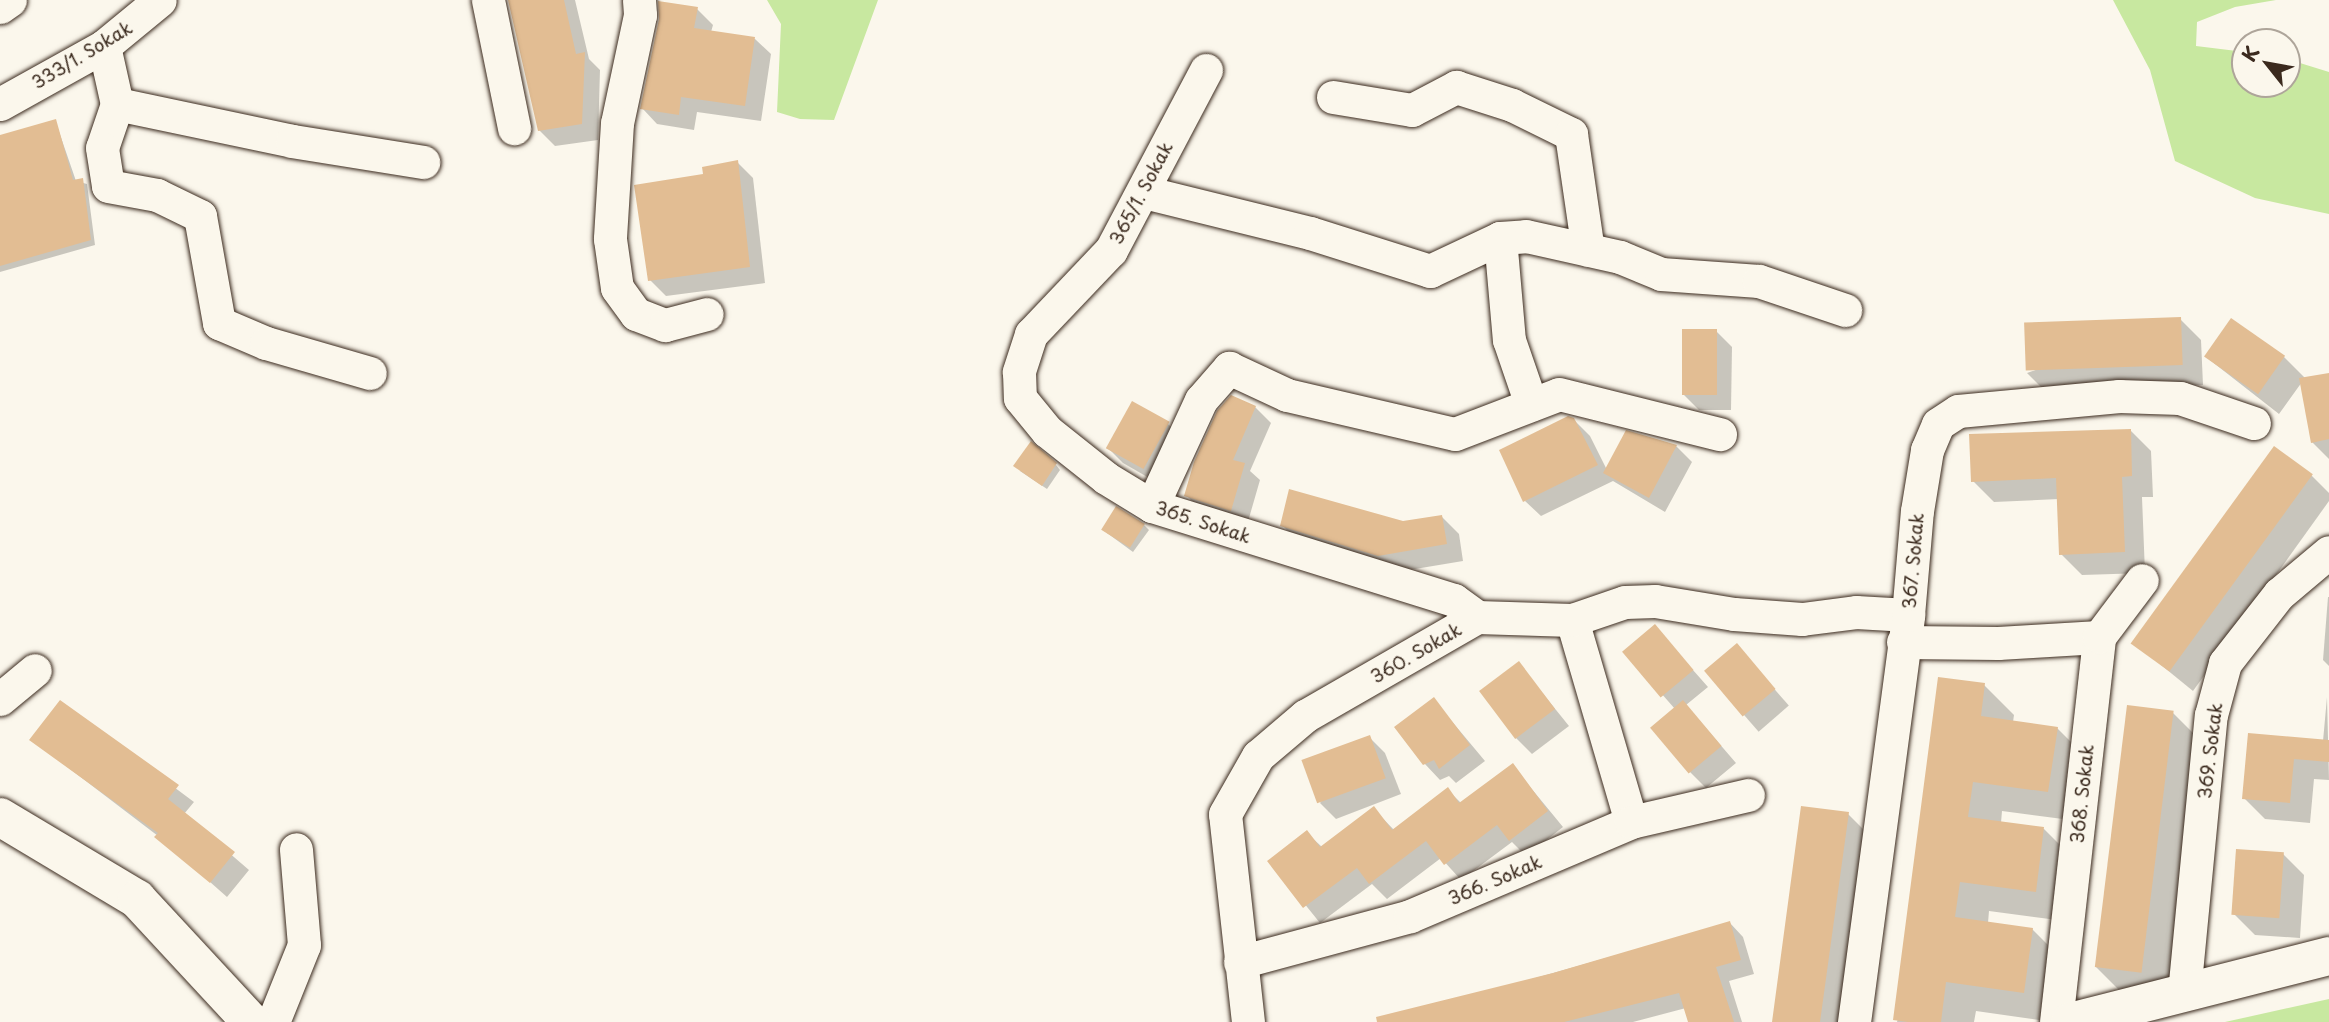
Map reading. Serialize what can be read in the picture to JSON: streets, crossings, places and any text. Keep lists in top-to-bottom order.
{
  "streets": {
    "street": [
      "333/1. Sokak",
      "365/1. Sokak",
      "365. Sokak",
      "367. Sokak",
      "360. Sokak",
      "369. Sokak",
      "368. Sokak",
      "366. Sokak"
    ]
  },
  "crossings": [
    ["365/1. Sokak", "365. Sokak"],
    ["365. Sokak", "360. Sokak"],
    ["367. Sokak", "360. Sokak"],
    ["360. Sokak", "368. Sokak"],
    ["360. Sokak", "366. Sokak"]
  ],
  "north": "top left"
}
